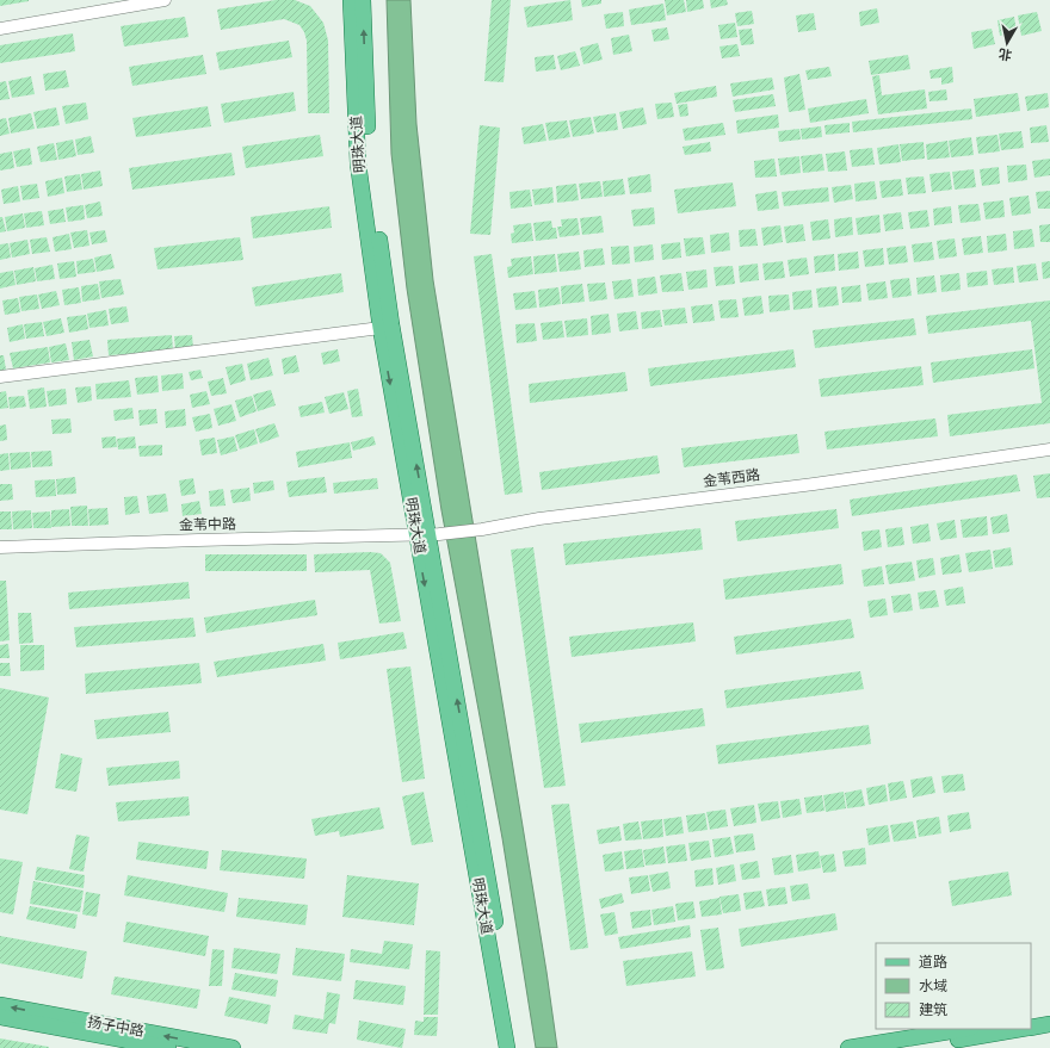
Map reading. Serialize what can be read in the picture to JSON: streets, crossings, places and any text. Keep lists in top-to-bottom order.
{
  "streets": {
    "main road": ["明珠大道", "扬子中路"],
    "street": ["金苇西路", "金苇中路"]
  },
  "crossings": [
    ["明珠大道", "金苇西路"],
    ["明珠大道", "金苇中路"],
    ["金苇西路", "金苇中路"]
  ],
  "legend": ["道路", "水域", "建筑"],
  "north": "bottom"
}
